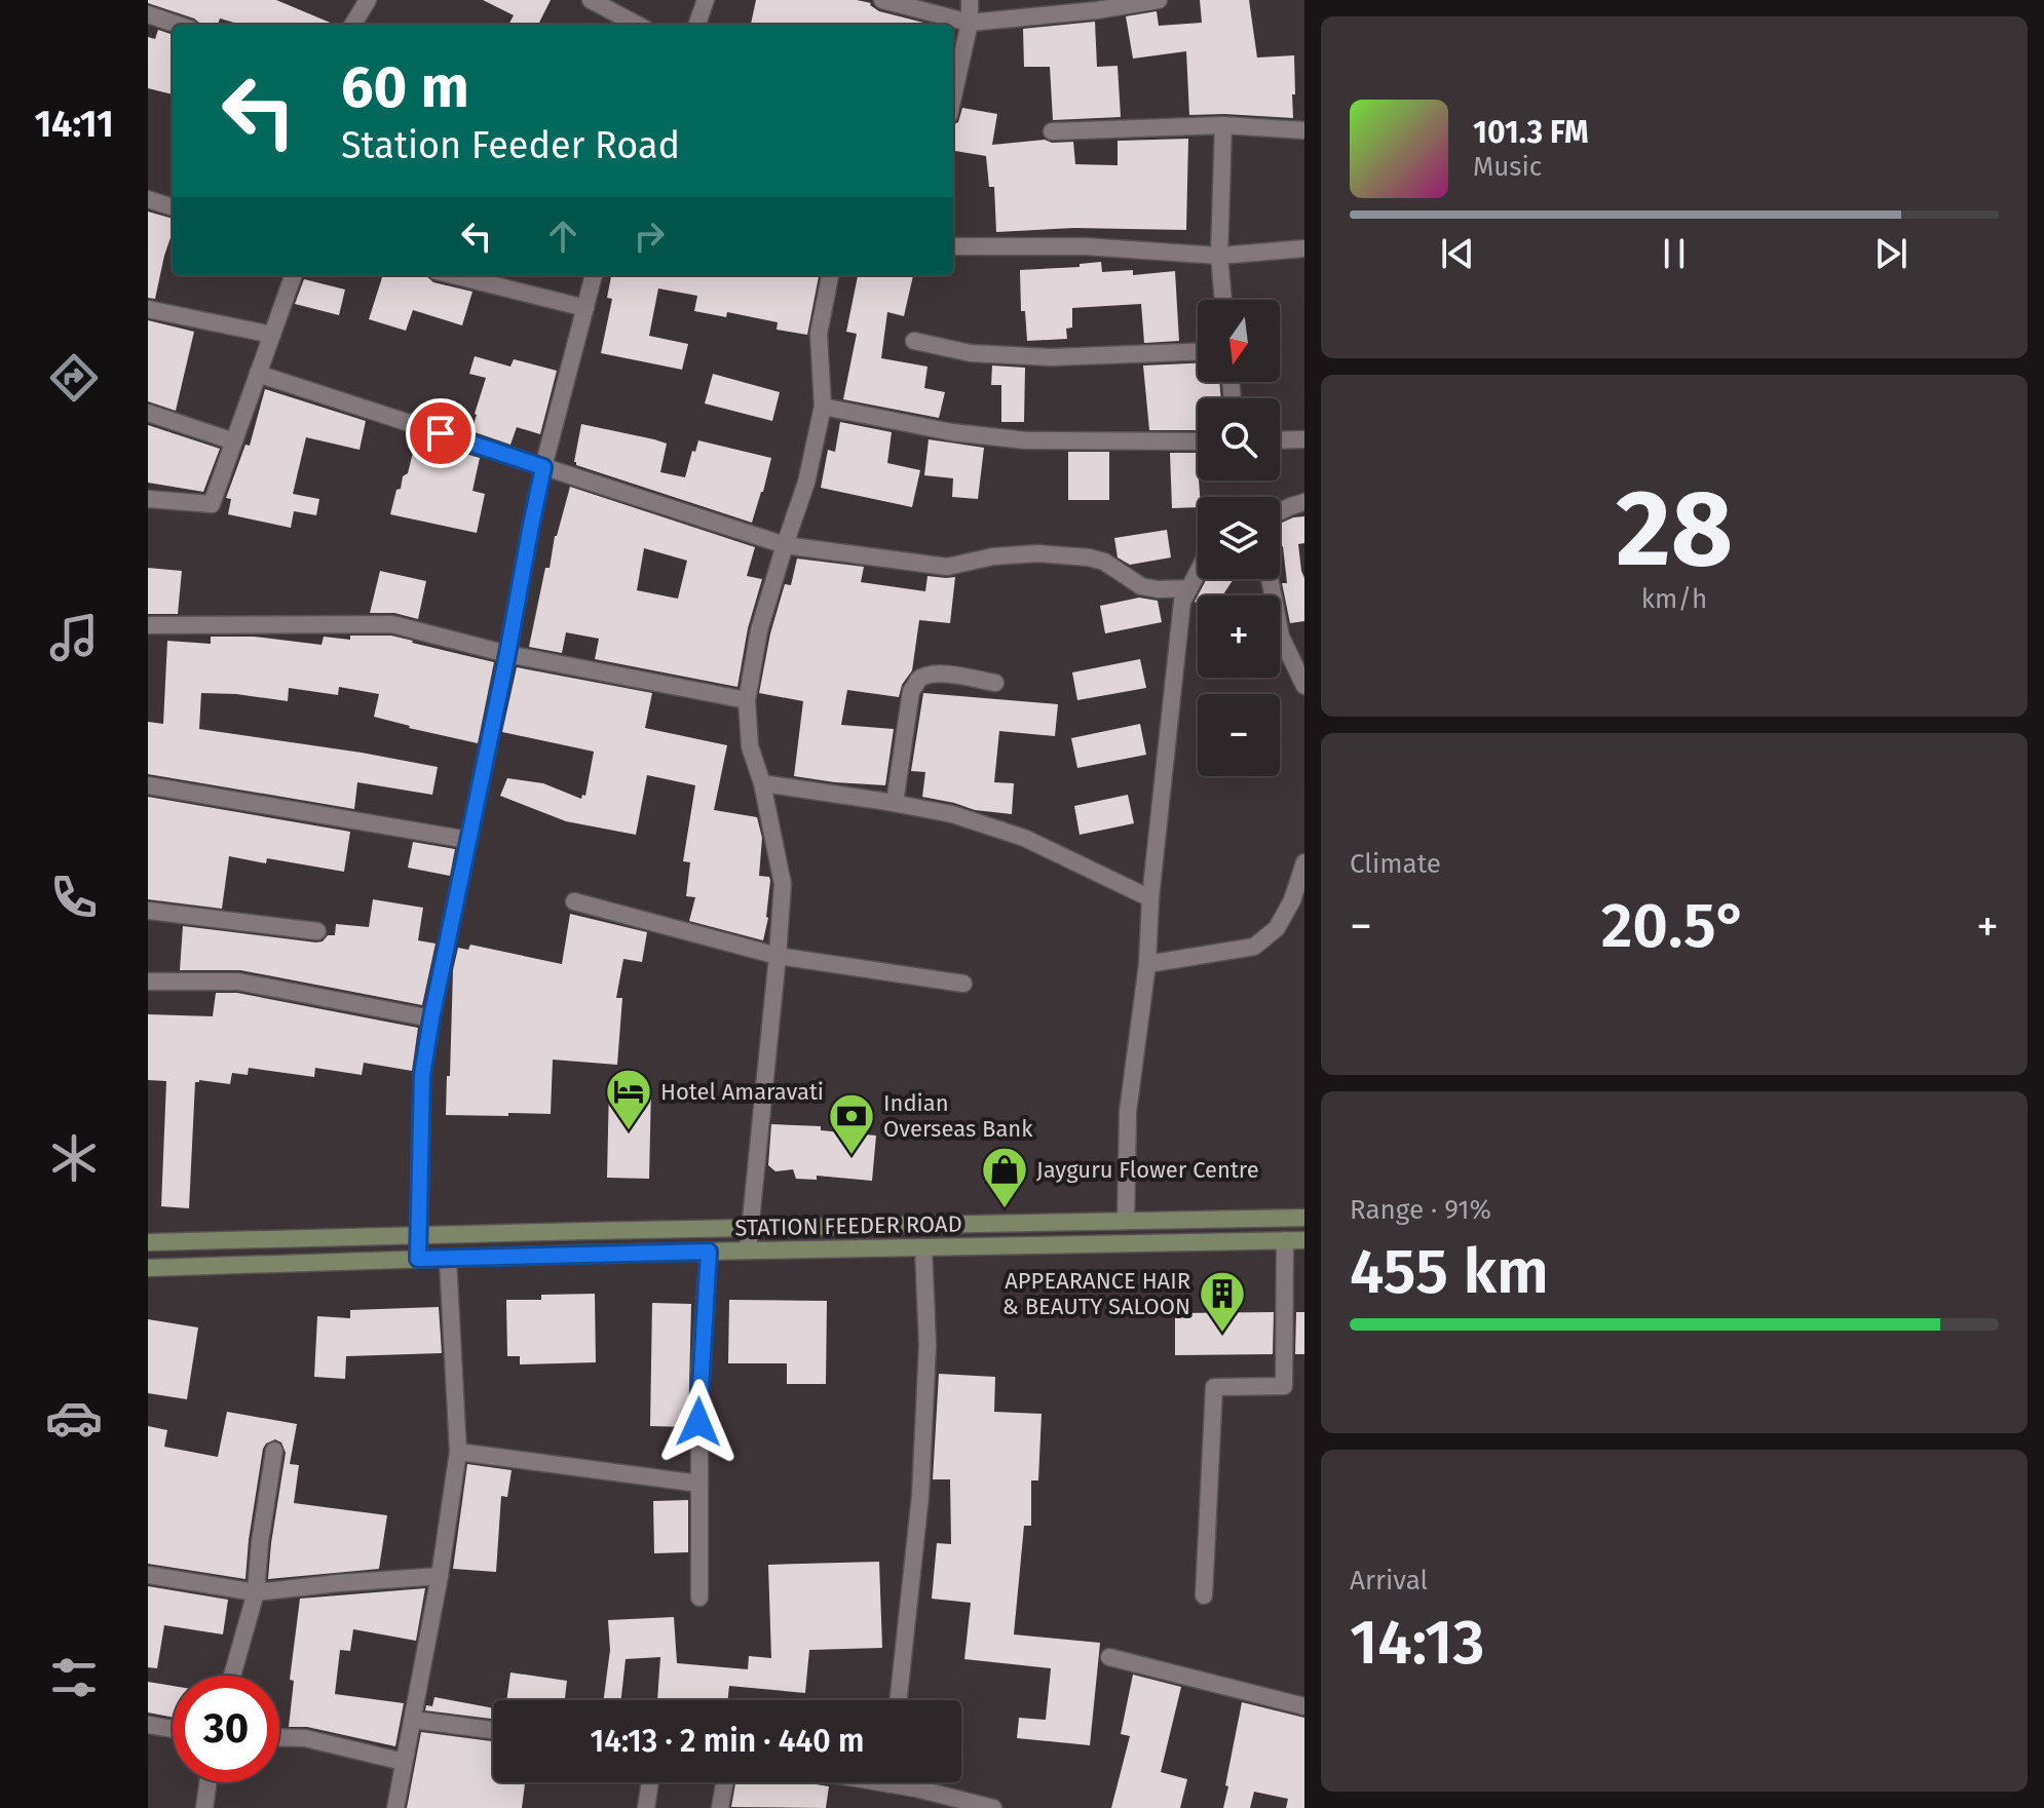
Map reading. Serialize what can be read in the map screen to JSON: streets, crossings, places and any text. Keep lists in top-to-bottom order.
{
  "streets": {
    "street": ["STATION FEEDER ROAD"]
  },
  "places": {
    "hotel": ["Hotel Amaravati"],
    "bank": ["Indian Overseas Bank"],
    "shop": ["Jayguru Flower Centre"],
    "building": ["APPEARANCE HAIR & BEAUTY SALOON"]
  },
  "north": "bottom",
  "page": {
    "tabs": "14:11",
    "turn": ["60 m", "Station Feeder Road"],
    "song": ["101.3 FM", "Music"],
    "map_buttons": ["+", "−"],
    "tile": [
      ["28", "km/h"],
      "Climate",
      ["Range · 91%", "455 km"],
      ["Arrival", "14:13"]
    ],
    "heat": ["−", "20.5°", "+"],
    "limit": "30",
    "trip": "14:13 · 2 min · 440 m"
  }
}
